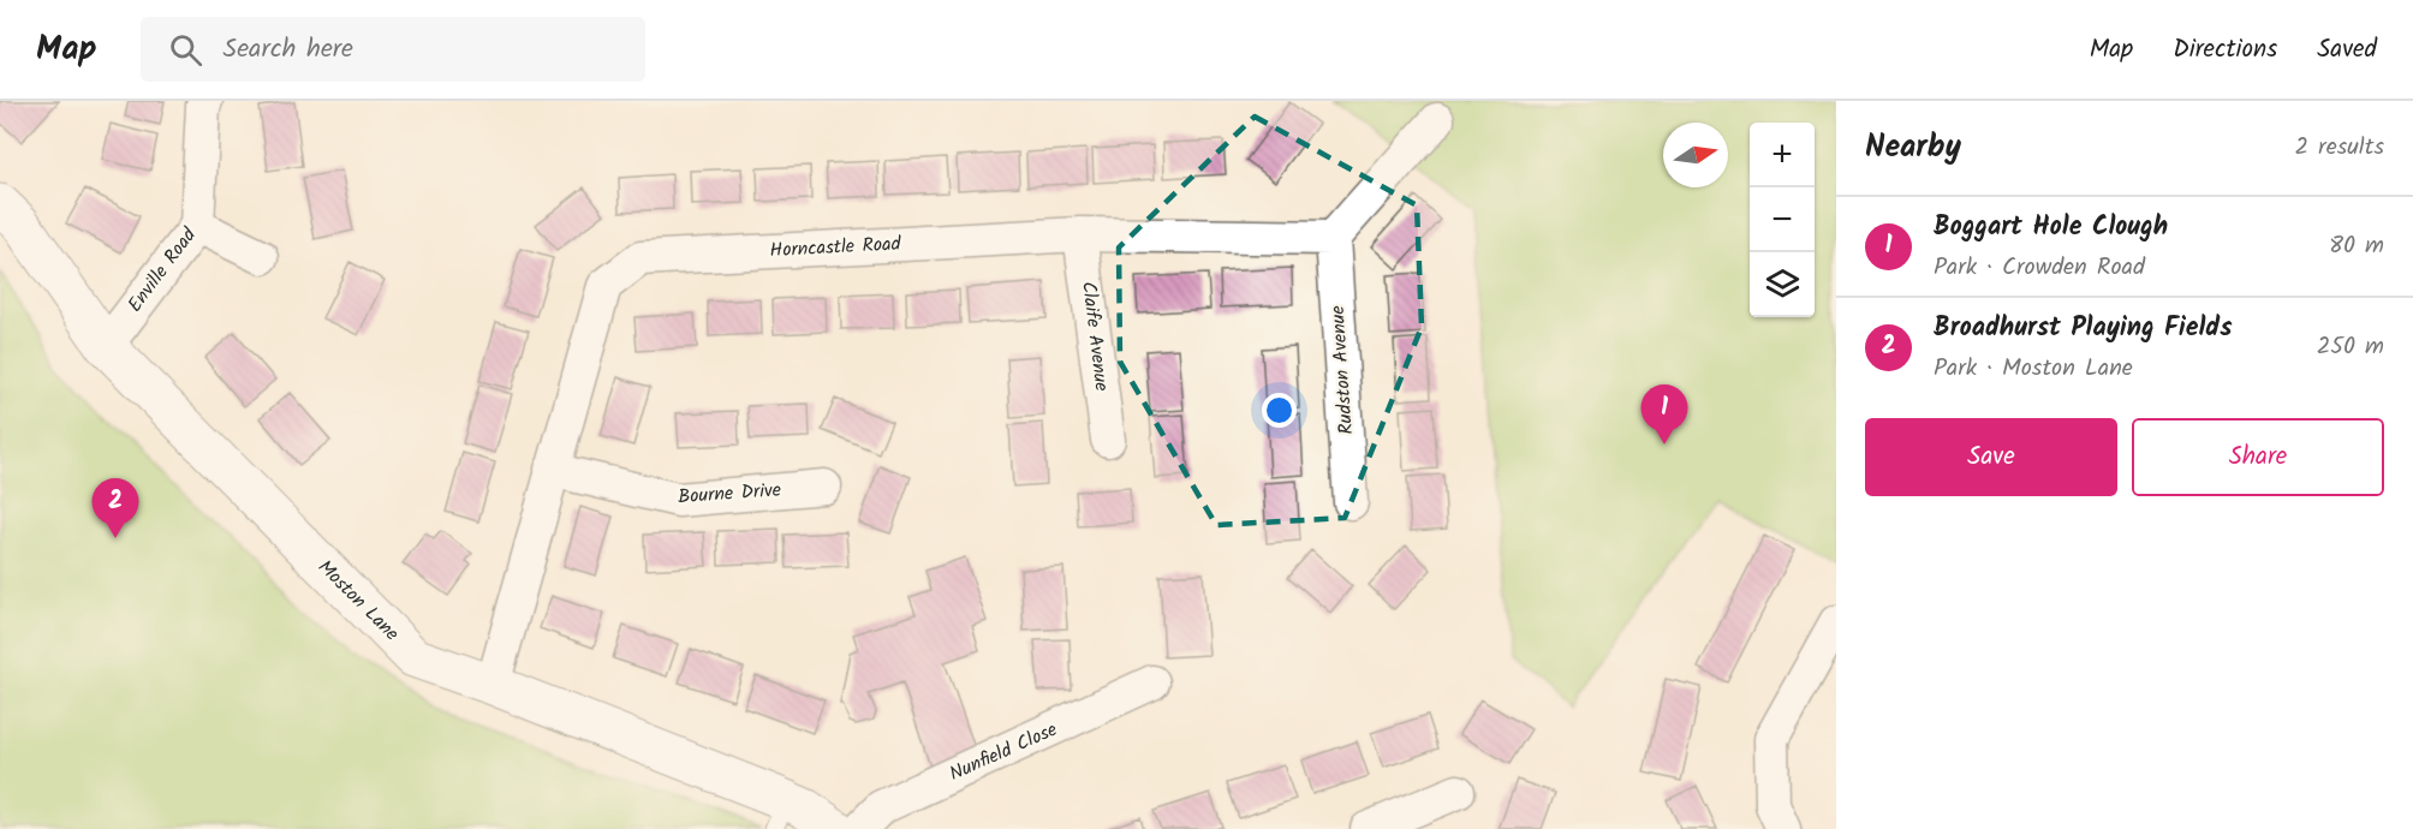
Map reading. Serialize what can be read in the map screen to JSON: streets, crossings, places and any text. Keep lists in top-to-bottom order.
{
  "streets": {
    "street": [
      "Horncastle Road",
      "Enville Road",
      "Claife Avenue",
      "Rudston Avenue",
      "Bourne Drive",
      "Moston Lane",
      "Nunfield Close"
    ]
  },
  "crossings": [
    ["Horncastle Road", "Claife Avenue"],
    ["Horncastle Road", "Rudston Avenue"],
    ["Horncastle Road", "Bourne Drive"],
    ["Horncastle Road", "Moston Lane"],
    ["Enville Road", "Moston Lane"]
  ],
  "north": "right",
  "page": {
    "header": "Map",
    "search": "Search here",
    "nav": ["Map", "Directions", "Saved"],
    "heading": ["Nearby", "2 results"],
    "map_buttons": ["+", "−"],
    "list": [
      {
        "mark": "1",
        "name": "Boggart Hole Clough",
        "note": "Park · Crowden Road",
        "value": "80 m"
      },
      {
        "mark": "2",
        "name": "Broadhurst Playing Fields",
        "note": "Park · Moston Lane",
        "value": "250 m"
      }
    ],
    "pins": ["1", "2"],
    "buttons": ["Save", "Share"]
  }
}
